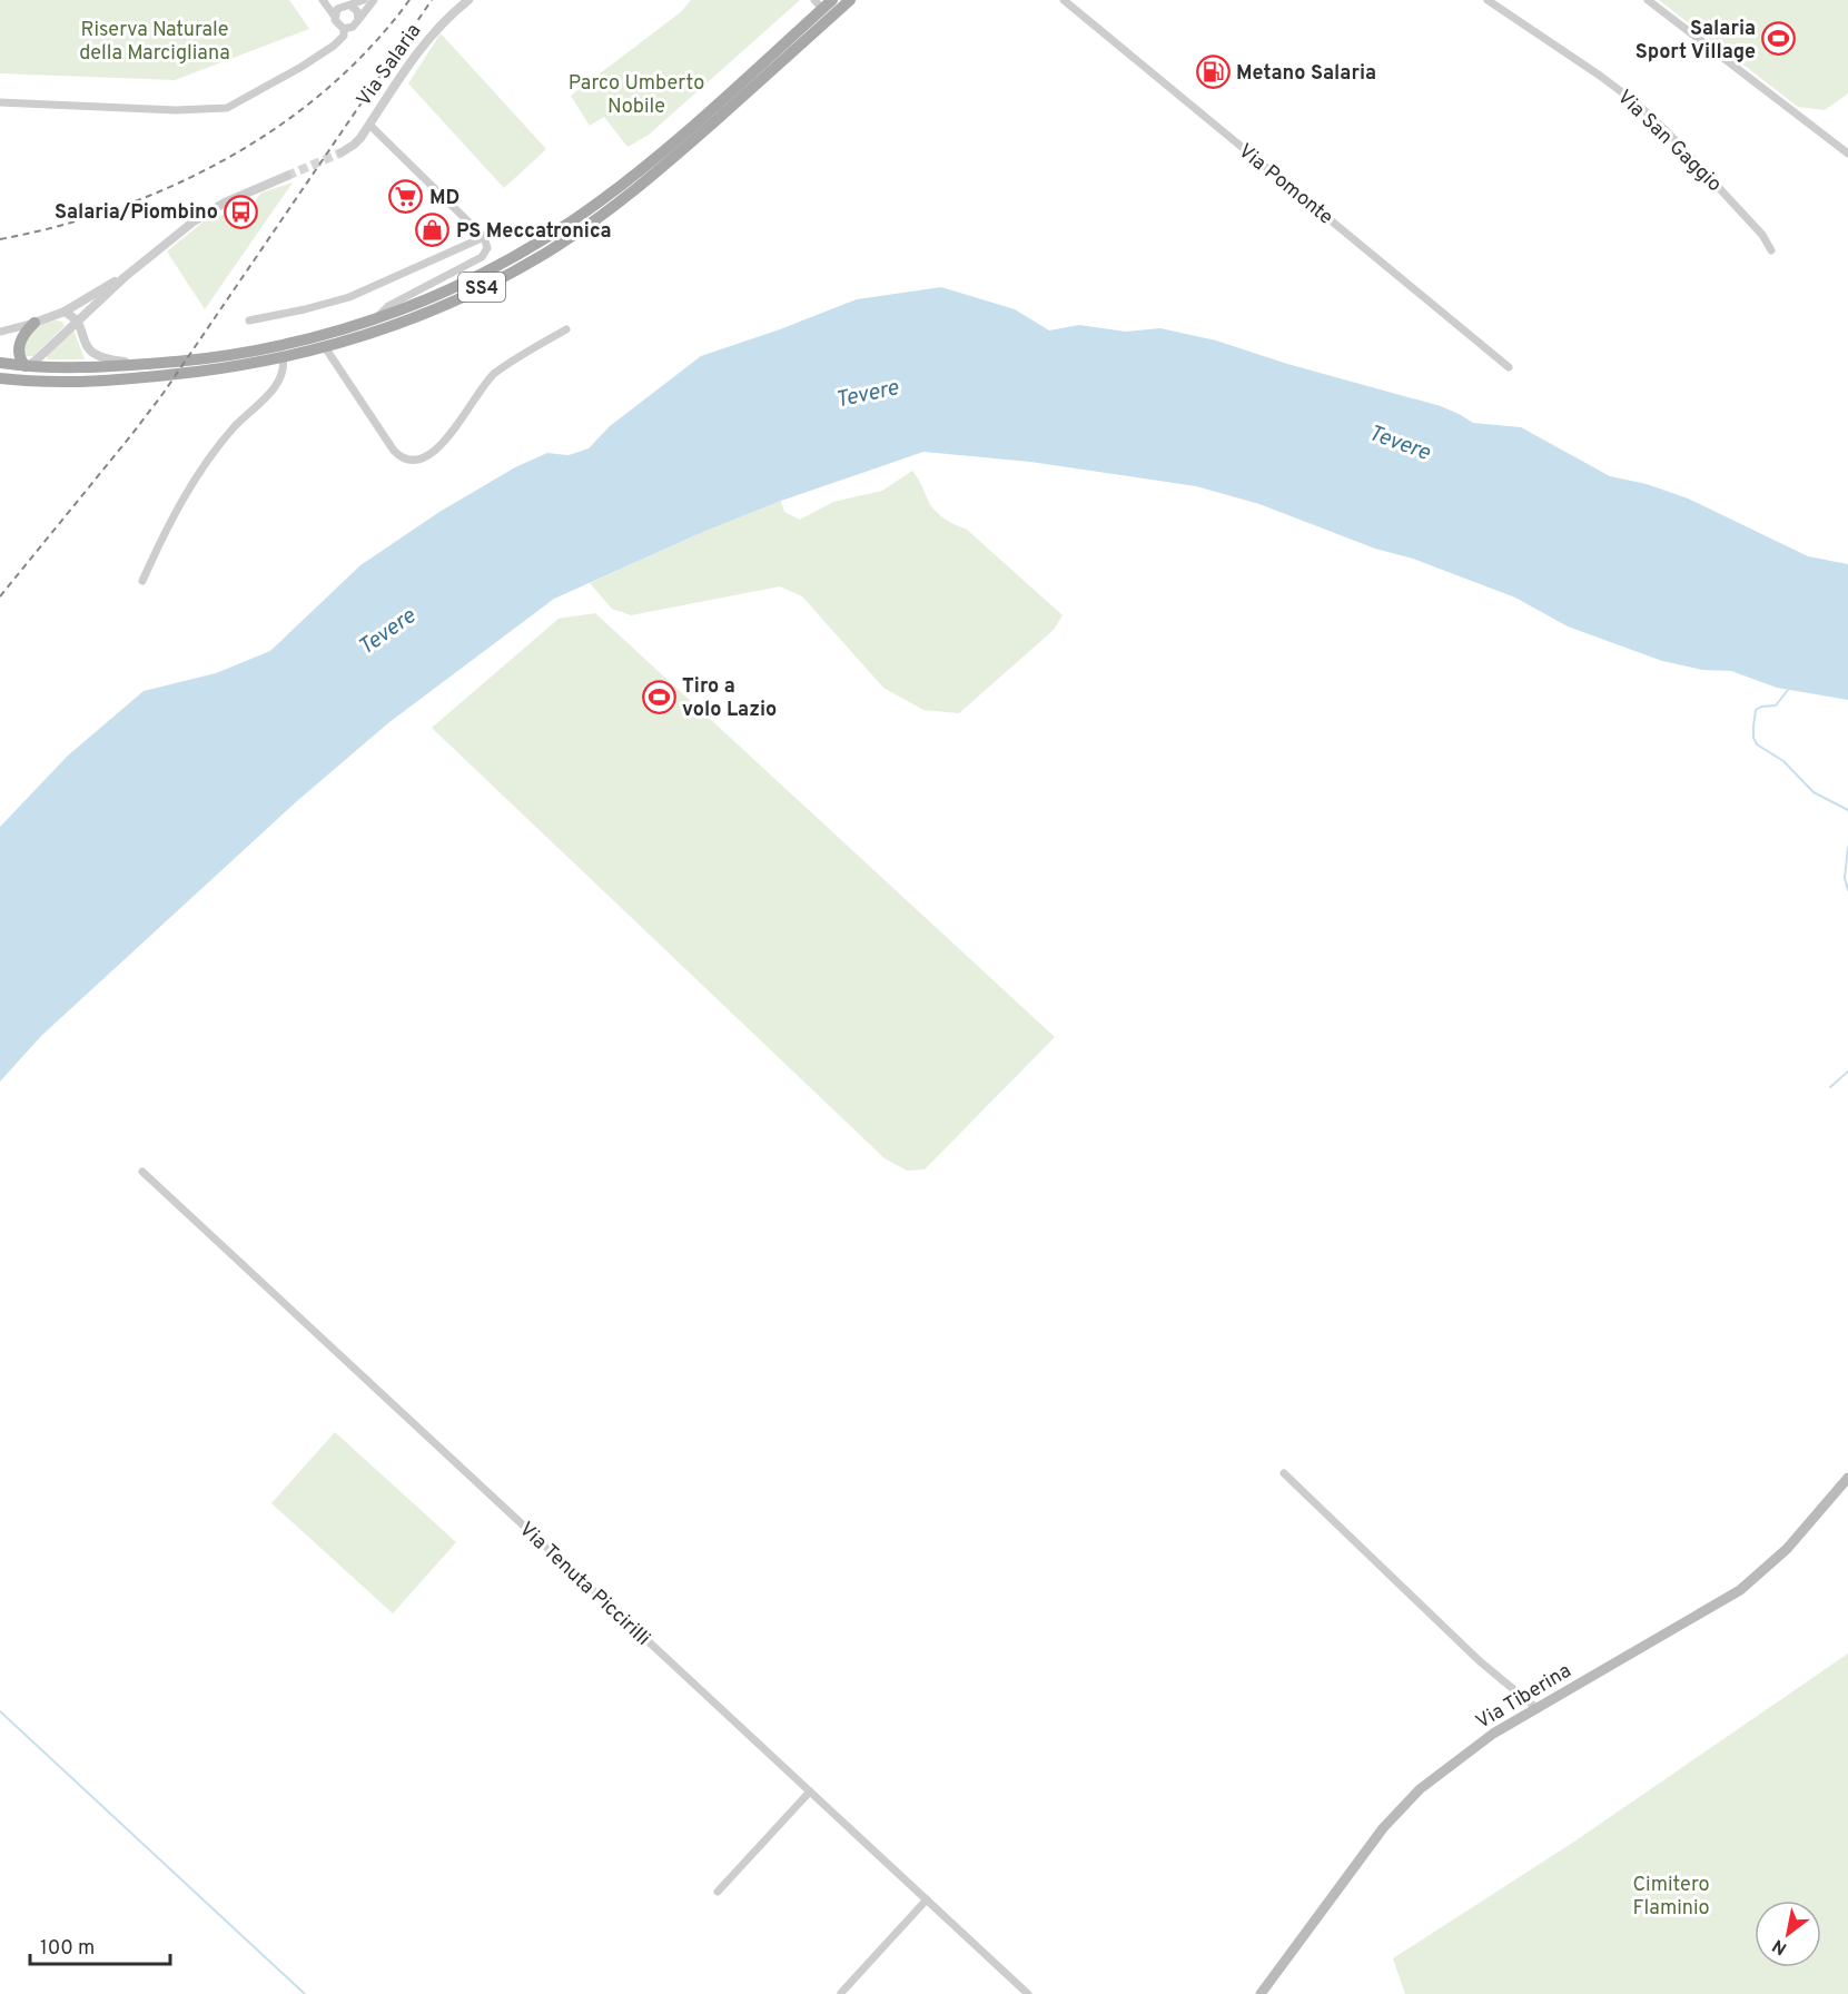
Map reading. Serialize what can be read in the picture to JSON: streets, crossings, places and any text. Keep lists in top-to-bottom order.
{
  "streets": {
    "main road": ["SS4", "Via Tiberina"],
    "street": [
      "Via Salaria",
      "Via San Gaggio",
      "Via Pomonte",
      "Via Tenuta Piccirilli"
    ]
  },
  "water": ["Tevere"],
  "parks": ["Riserva Naturale della Marcigliana", "Parco Umberto Nobile", "Cimitero Flaminio"],
  "places": {
    "sports": ["Salaria Sport Village", "Tiro a volo Lazio"],
    "fuel station": ["Metano Salaria"],
    "supermarket": ["MD"],
    "bus stop": ["Salaria/Piombino"],
    "shop": ["PS Meccatronica"]
  },
  "scale_bar": "100 m",
  "north": "bottom left"
}
